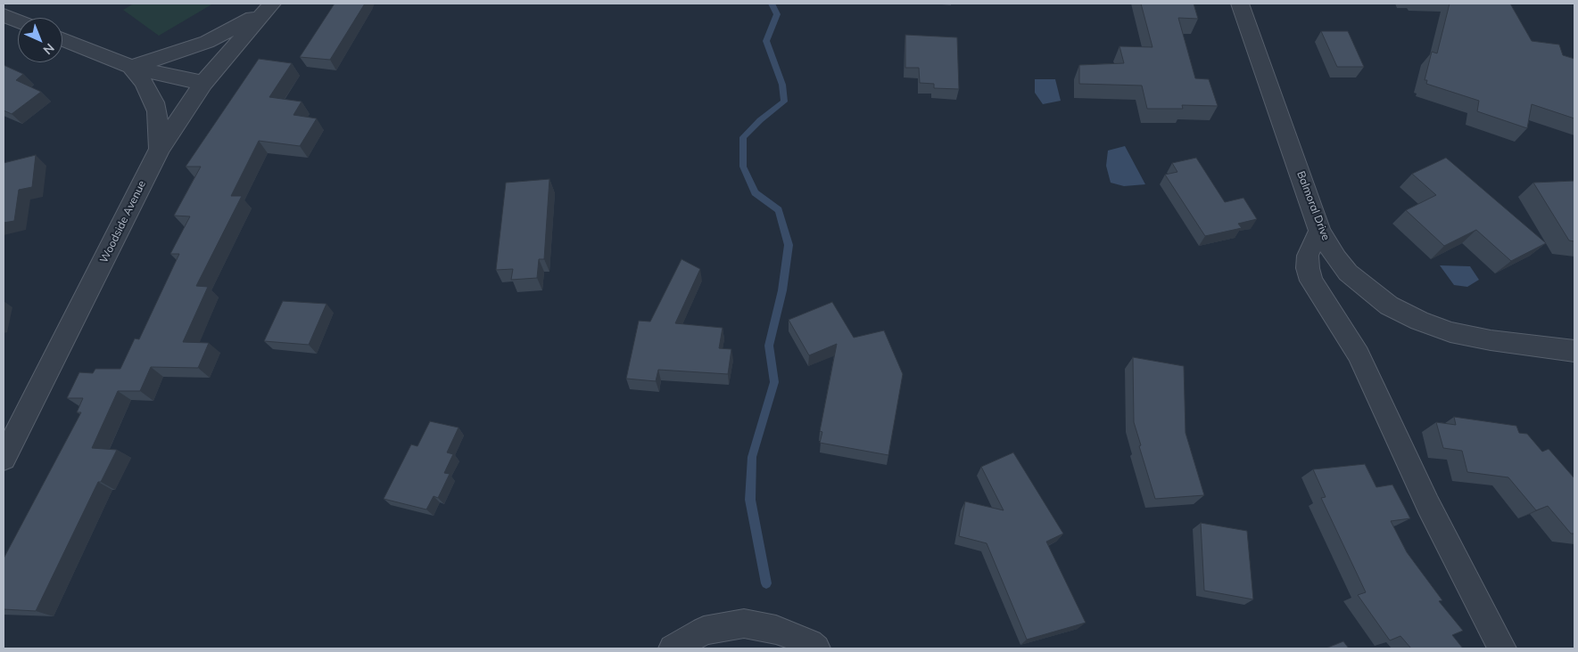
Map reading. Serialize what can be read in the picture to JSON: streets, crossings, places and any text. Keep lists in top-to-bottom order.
{
  "streets": {
    "street": ["Balmoral Drive", "Woodside Avenue"]
  },
  "north": "bottom right"
}
